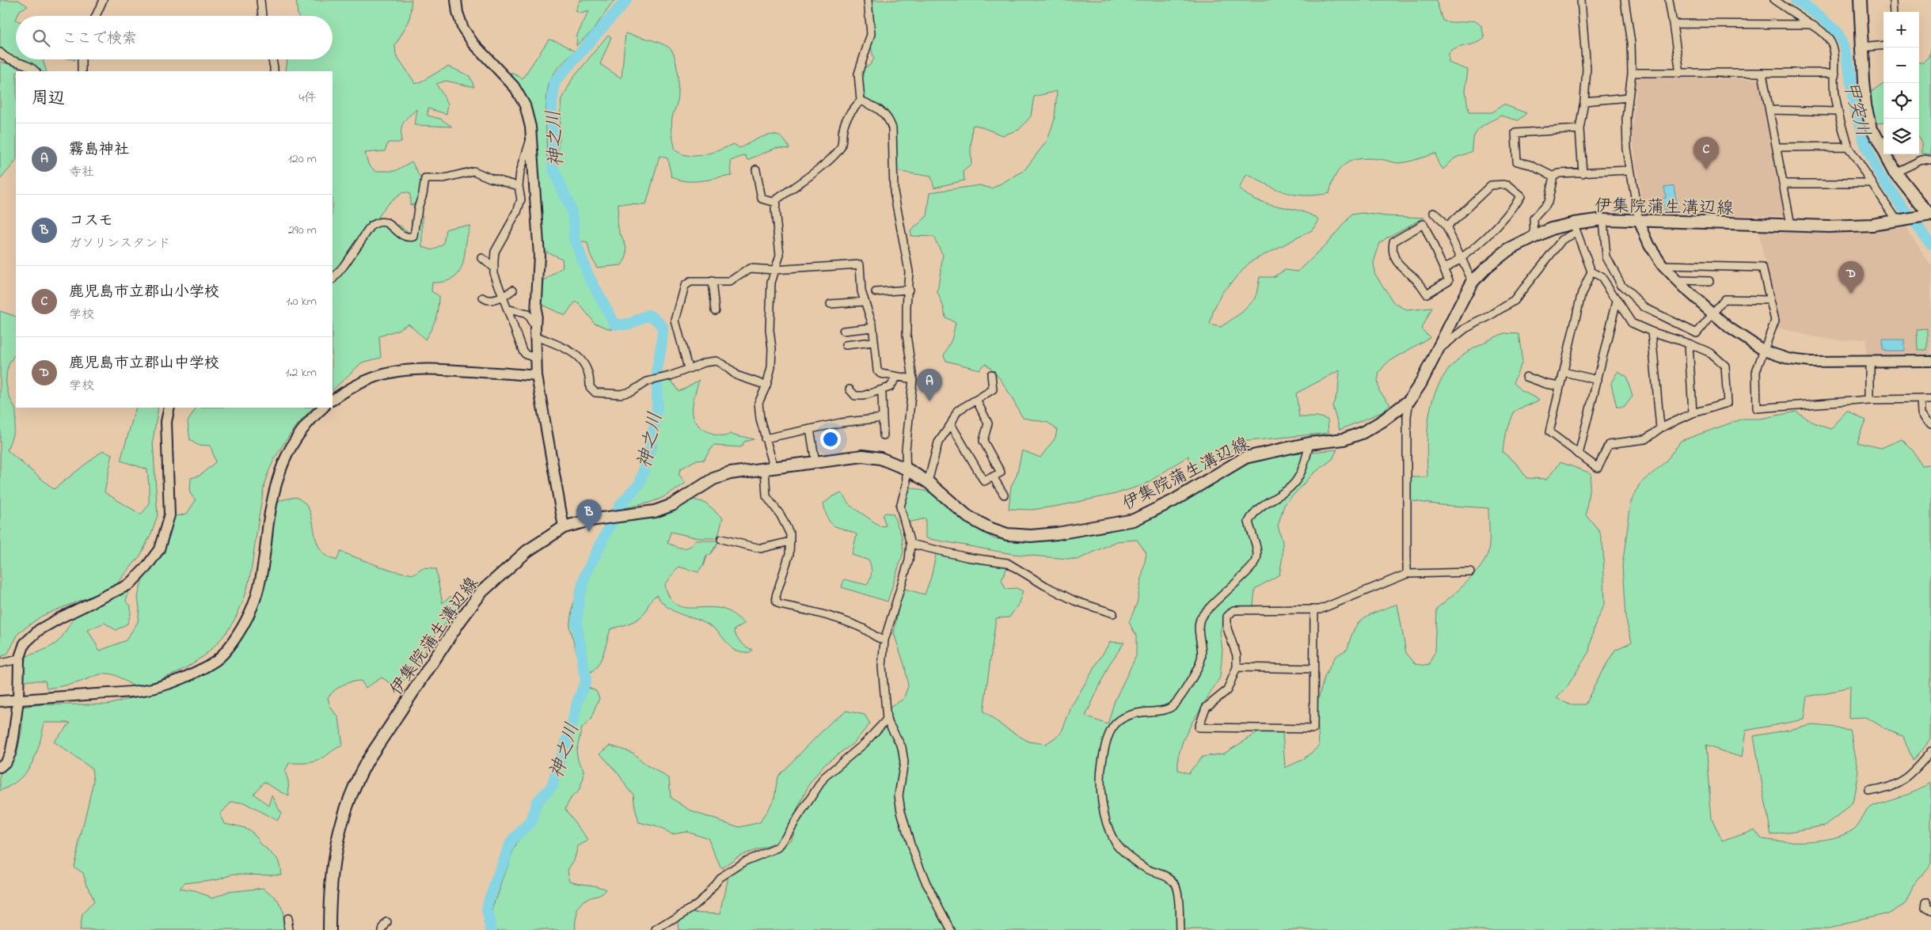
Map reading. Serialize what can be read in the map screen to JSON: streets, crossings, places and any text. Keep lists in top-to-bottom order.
{
  "streets": {
    "main road": ["伊集院蒲生溝辺線"]
  },
  "water": ["甲突川", "神之川"],
  "page": {
    "map_buttons": ["+", "−"],
    "search": "ここで検索",
    "heading": ["周辺", "4件"],
    "list": [
      {
        "mark": "A",
        "name": "霧島神社",
        "note": "寺社",
        "value": "120 m"
      },
      {
        "mark": "B",
        "name": "コスモ",
        "note": "ガソリンスタンド",
        "value": "290 m"
      },
      {
        "mark": "C",
        "name": "鹿児島市立郡山小学校",
        "note": "学校",
        "value": "1.0 km"
      },
      {
        "mark": "D",
        "name": "鹿児島市立郡山中学校",
        "note": "学校",
        "value": "1.2 km"
      }
    ],
    "pins": [
      "C",
      "D",
      "A",
      "B"
    ]
  }
}
